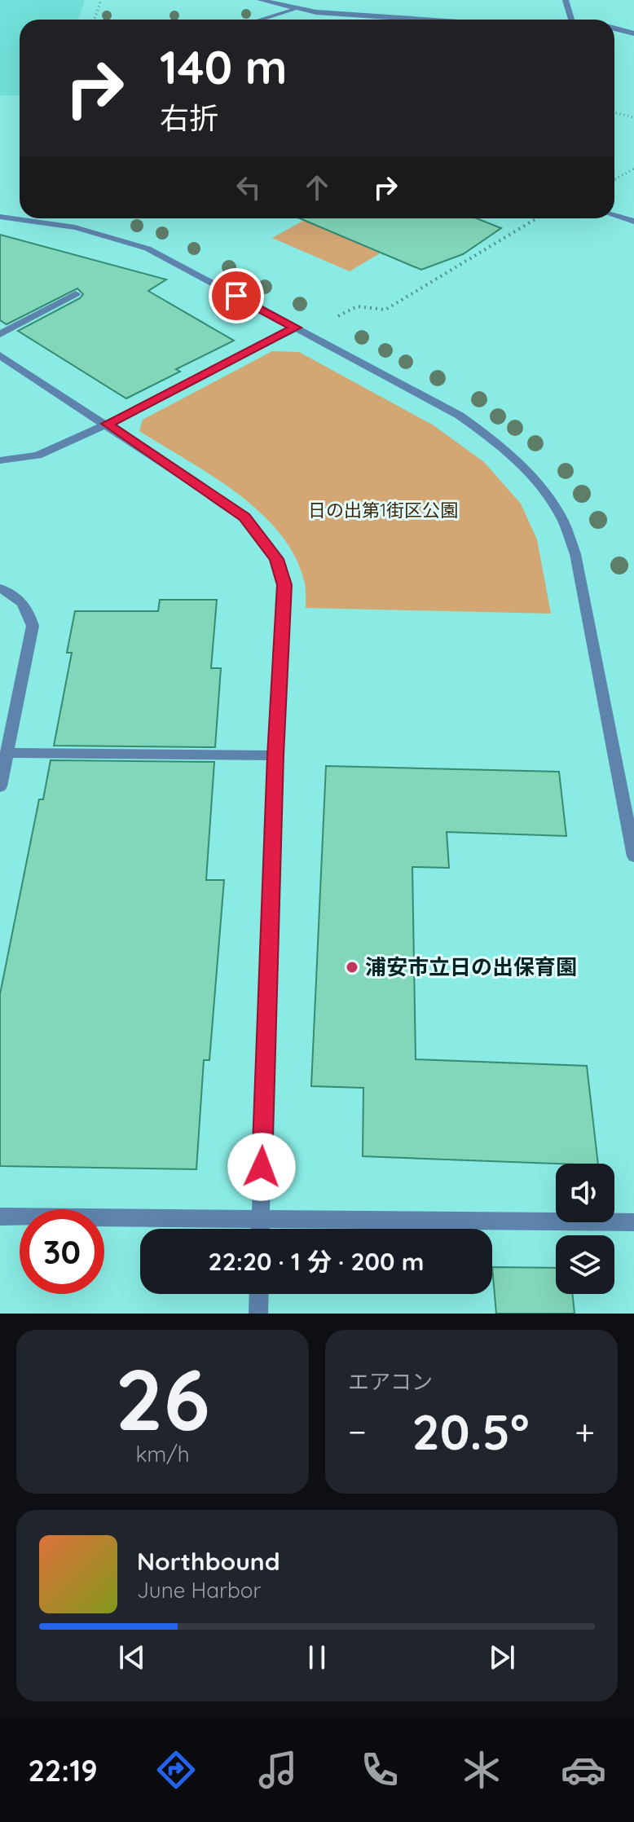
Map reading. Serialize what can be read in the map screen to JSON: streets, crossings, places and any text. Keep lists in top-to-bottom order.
{
  "parks": ["日の出第1街区公園"],
  "places": ["浦安市立日の出保育園"],
  "page": {
    "turn": ["140 m", "右折"],
    "limit": "30",
    "trip": "22:20 · 1 分 · 200 m",
    "tile": [
      ["26", "km/h"],
      "エアコン"
    ],
    "heat": ["−", "20.5°", "+"],
    "song": ["Northbound", "June Harbor"],
    "tabs": "22:19"
  }
}
